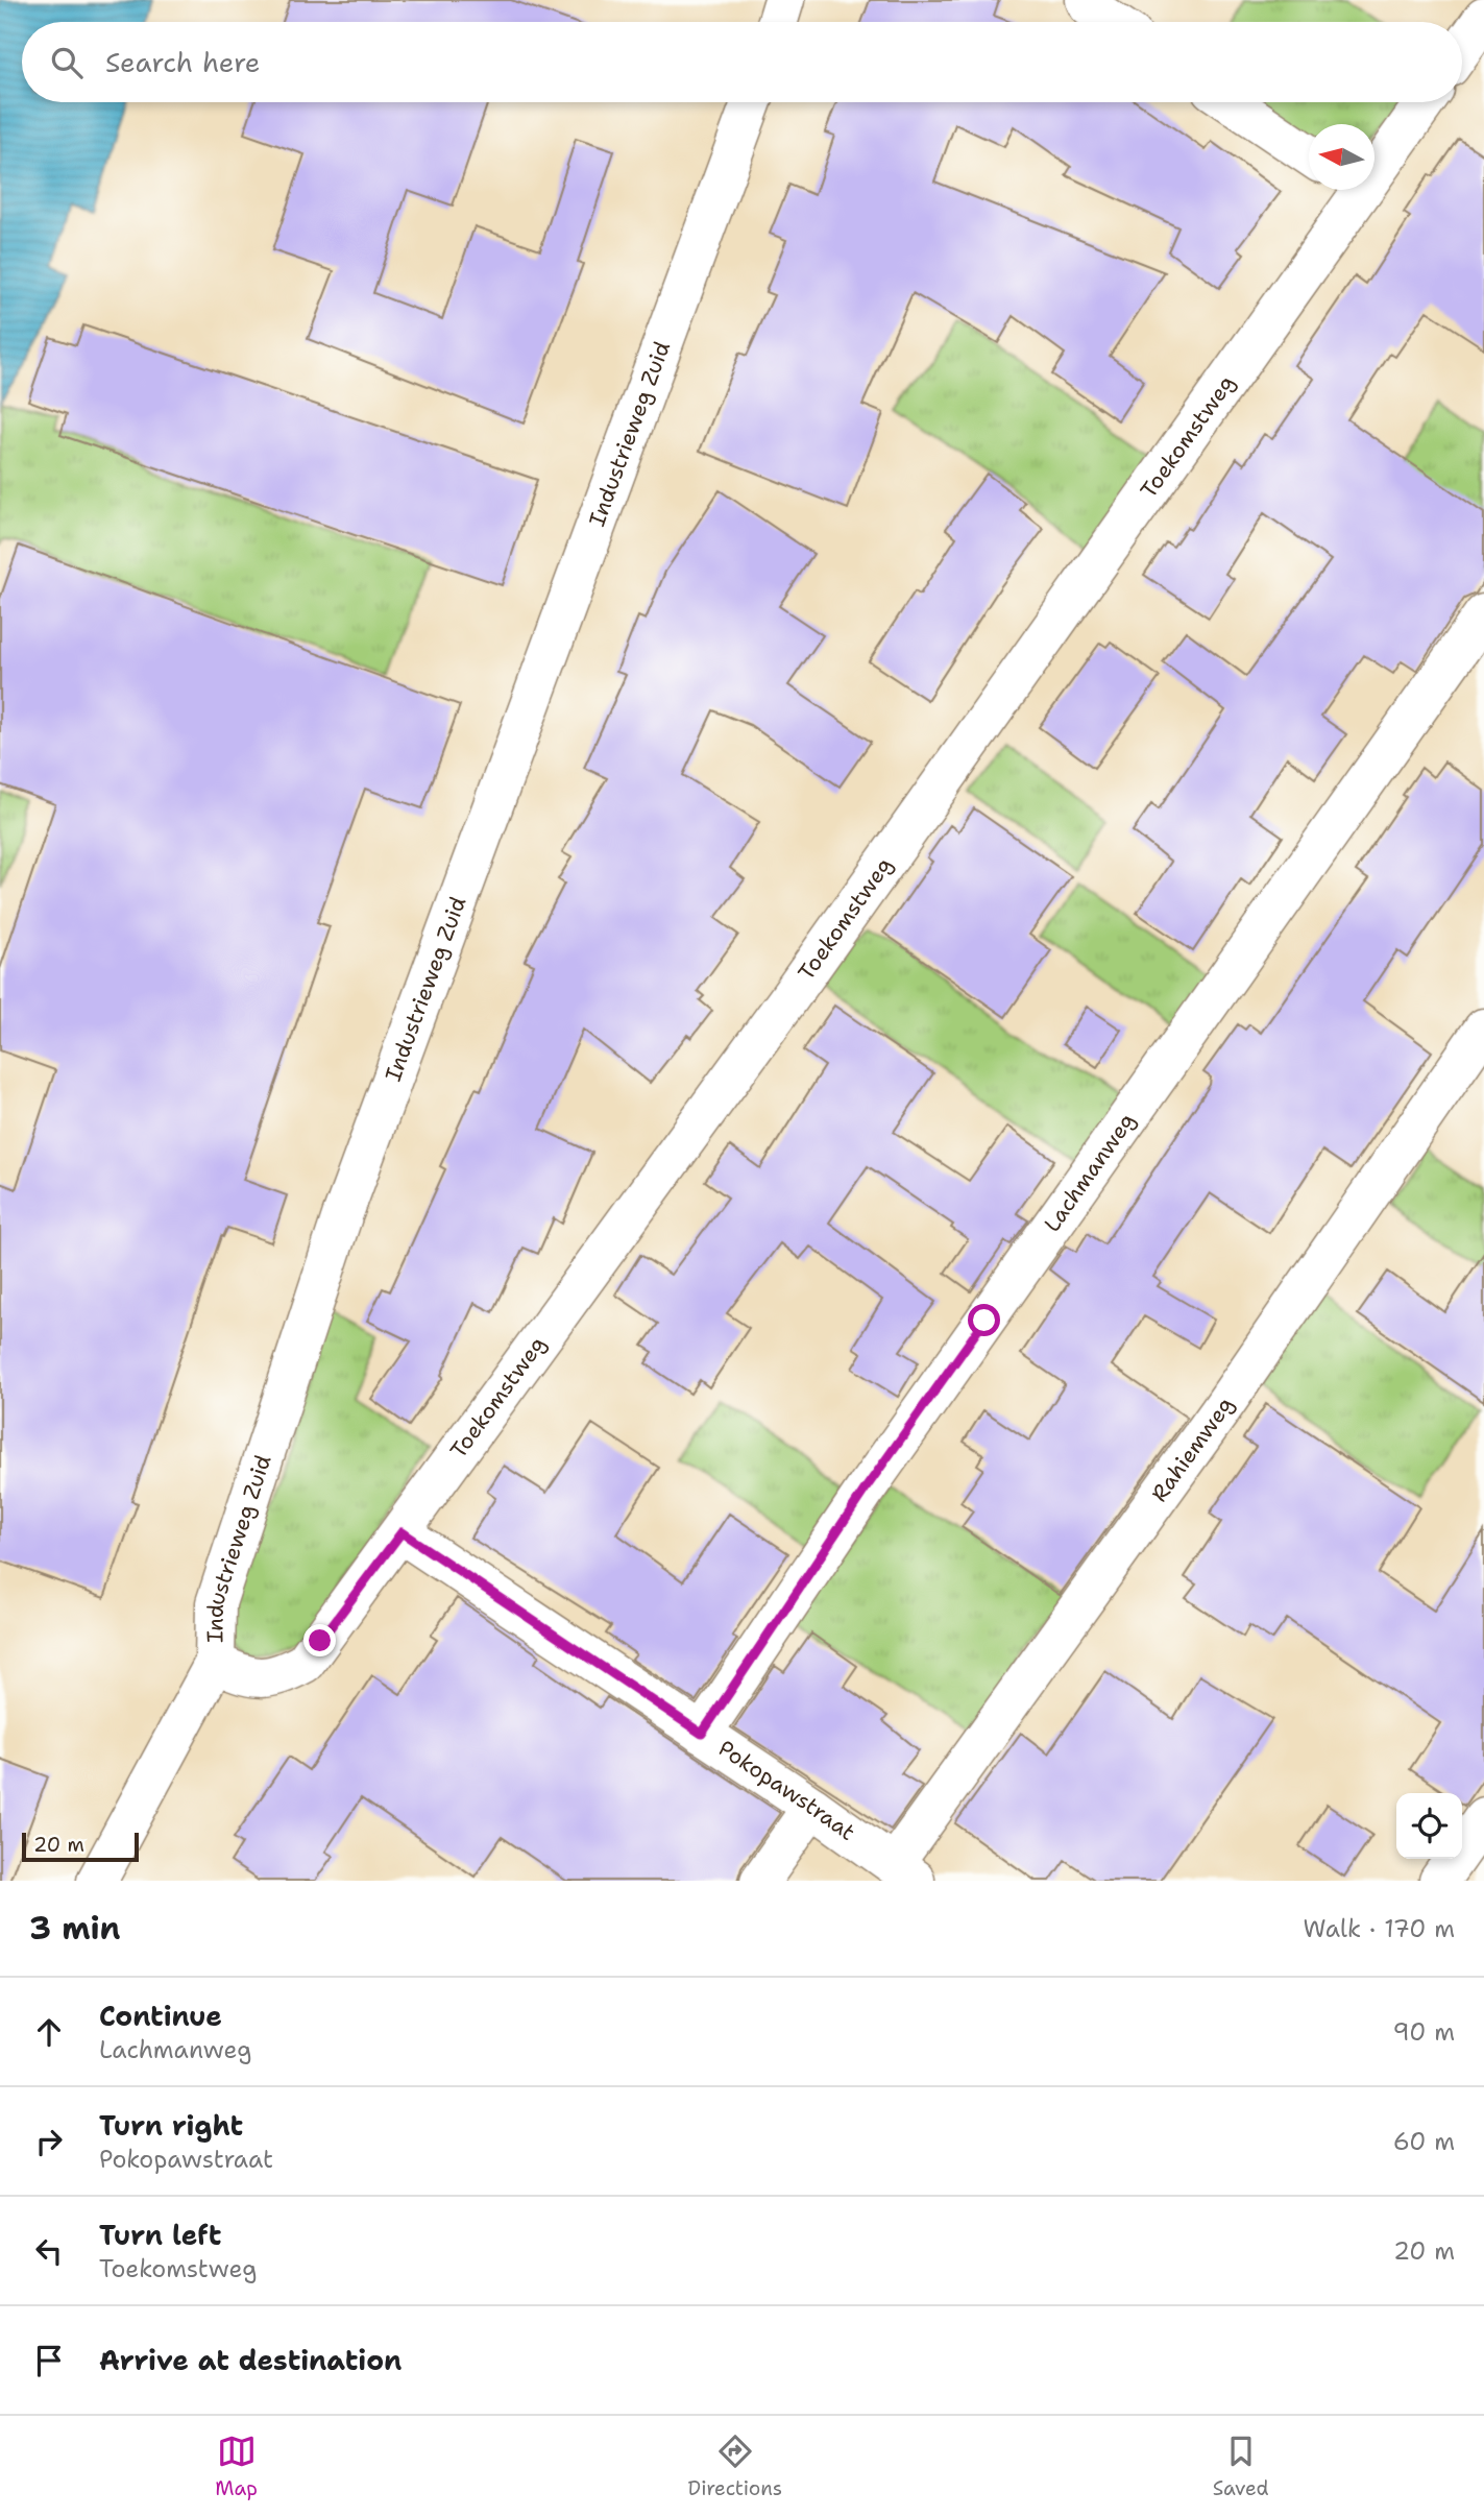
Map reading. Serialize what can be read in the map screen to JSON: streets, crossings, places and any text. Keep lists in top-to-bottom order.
{
  "streets": {
    "street": [
      "Industrieweg Zuid",
      "Toekomstweg",
      "Lachmanweg",
      "Rahiemweg",
      "Pokopawstraat"
    ]
  },
  "crossings": [
    ["Industrieweg Zuid", "Toekomstweg"],
    ["Toekomstweg", "Pokopawstraat"],
    ["Lachmanweg", "Pokopawstraat"],
    ["Rahiemweg", "Pokopawstraat"]
  ],
  "scale_bar": "20 m",
  "north": "left",
  "page": {
    "search": "Search here",
    "scale": "20 m",
    "heading": ["3 min", "Walk · 170 m"],
    "list": [
      ["Continue", "Lachmanweg", "90 m"],
      ["Turn right", "Pokopawstraat", "60 m"],
      ["Turn left", "Toekomstweg", "20 m"],
      "Arrive at destination"
    ],
    "nav": ["Map", "Directions", "Saved"]
  }
}
